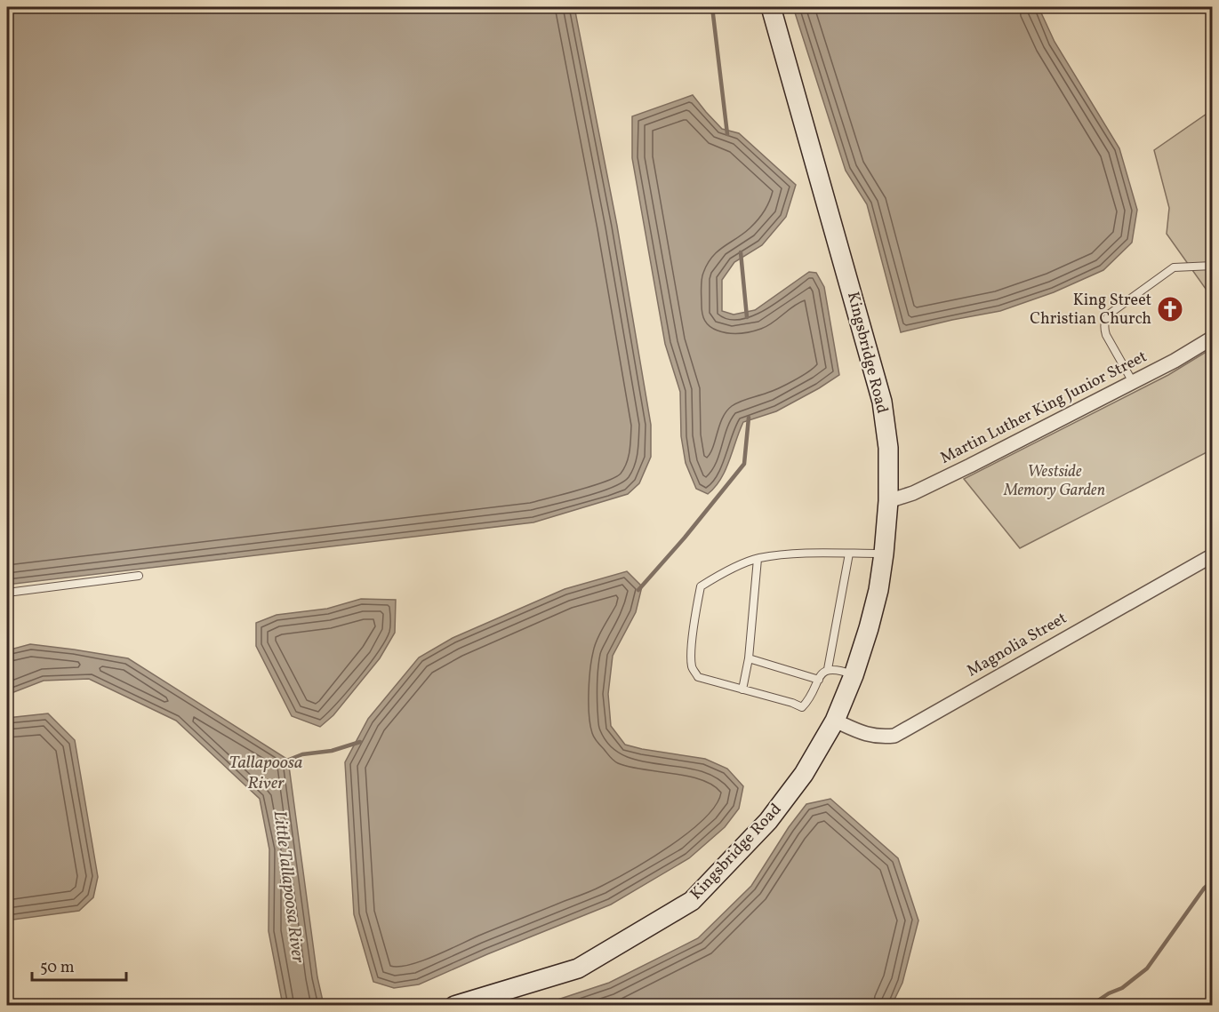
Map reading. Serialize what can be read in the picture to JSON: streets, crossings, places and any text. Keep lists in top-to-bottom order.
{
  "streets": {
    "street": ["Kingsbridge Road", "Martin Luther King Junior Street", "Magnolia Street"]
  },
  "crossings": [
    ["Kingsbridge Road", "Martin Luther King Junior Street"],
    ["Kingsbridge Road", "Magnolia Street"]
  ],
  "water": ["Tallapoosa River", "Little Tallapoosa River"],
  "parks": ["Westside Memory Garden"],
  "places": {
    "church": ["King Street Christian Church"]
  },
  "scale_bar": "50 m"
}
